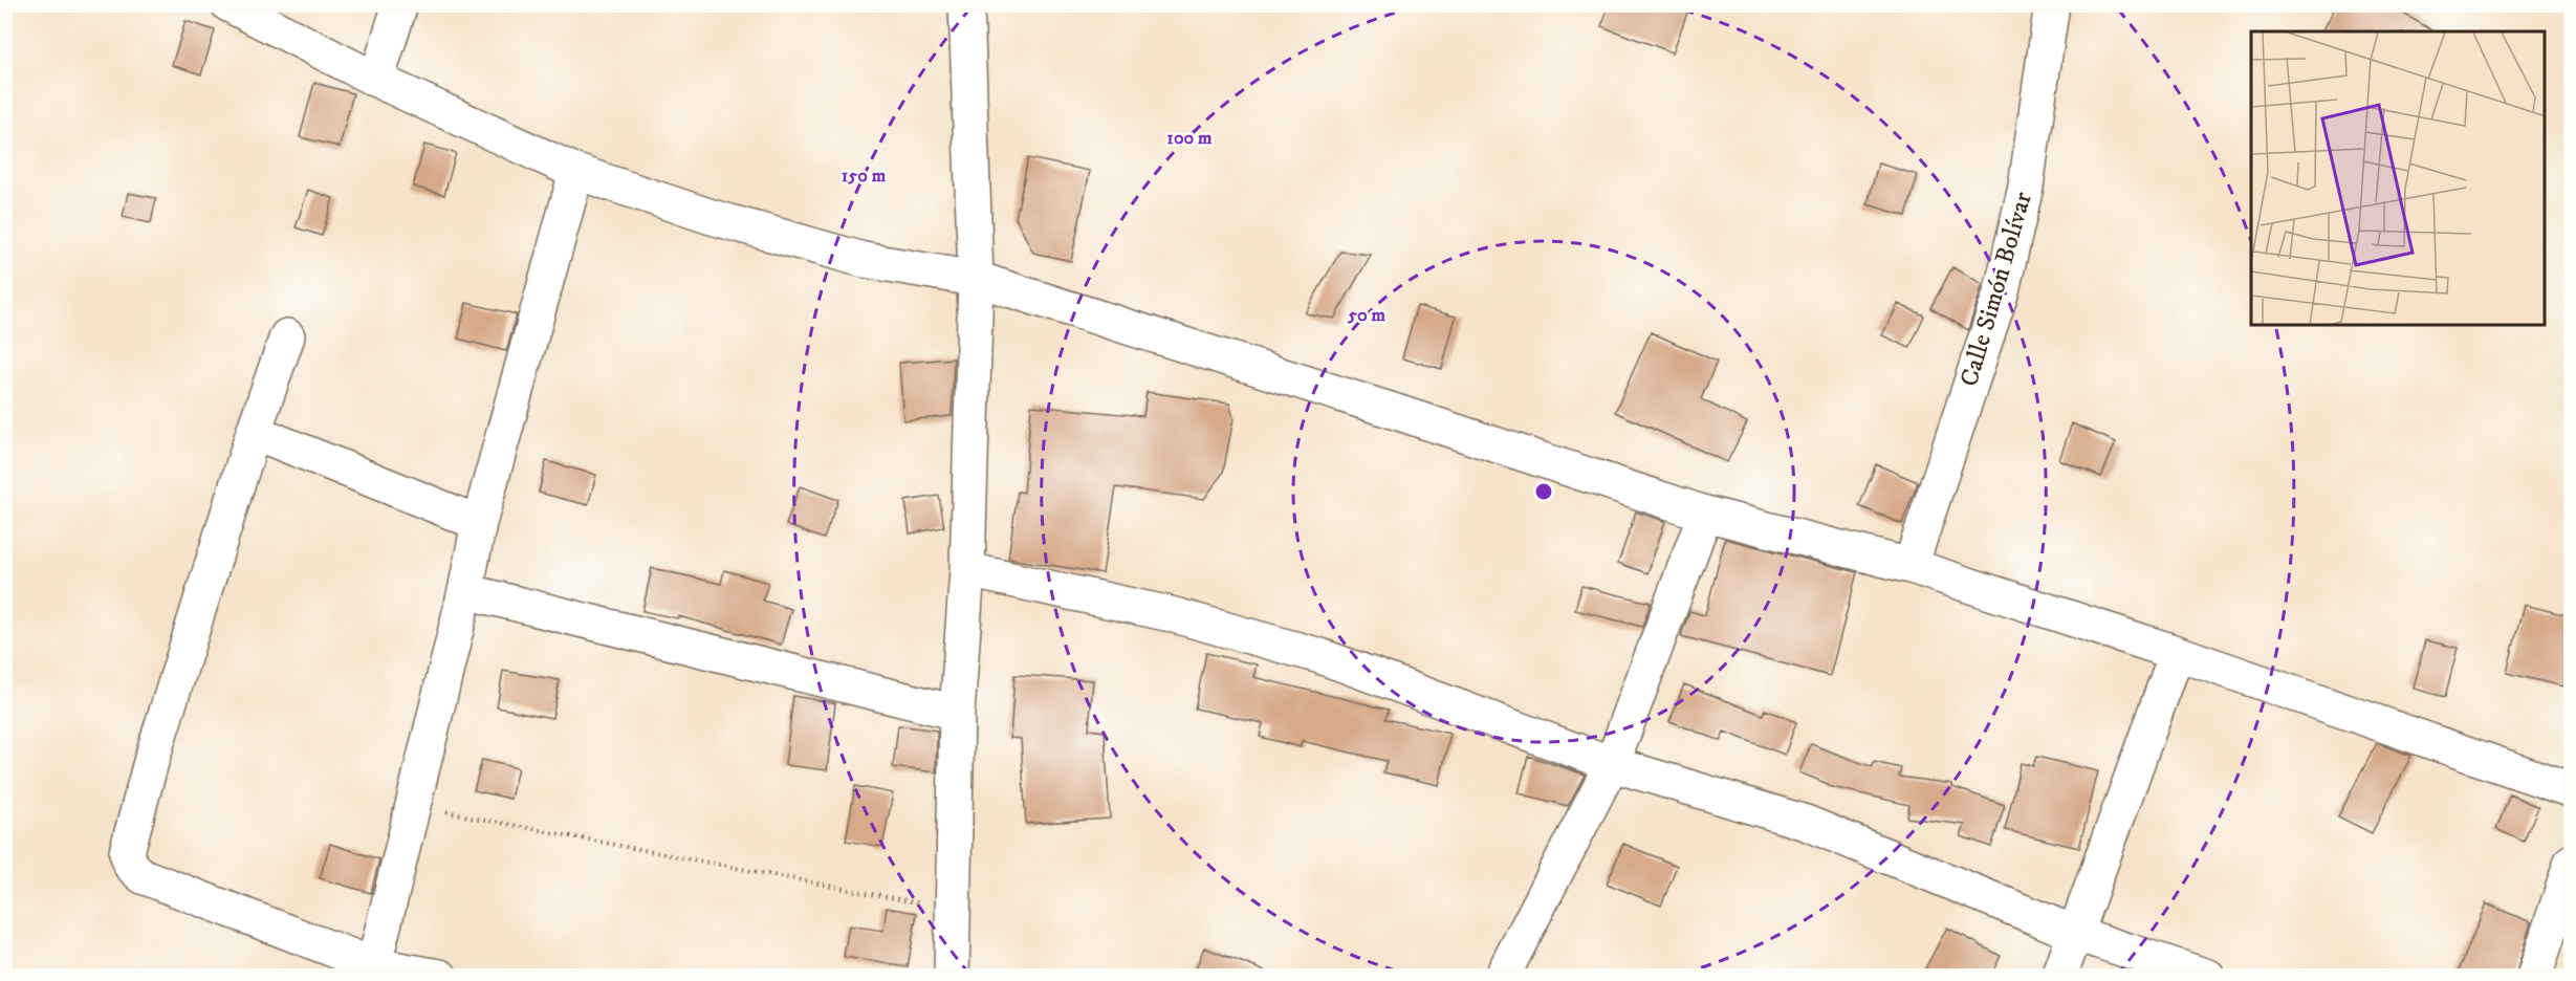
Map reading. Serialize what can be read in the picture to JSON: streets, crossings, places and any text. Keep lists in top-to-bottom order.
{
  "streets": {
    "street": ["Calle Simón Bolívar"]
  },
  "rings": ["100 m", "150 m", "50 m"]
}
